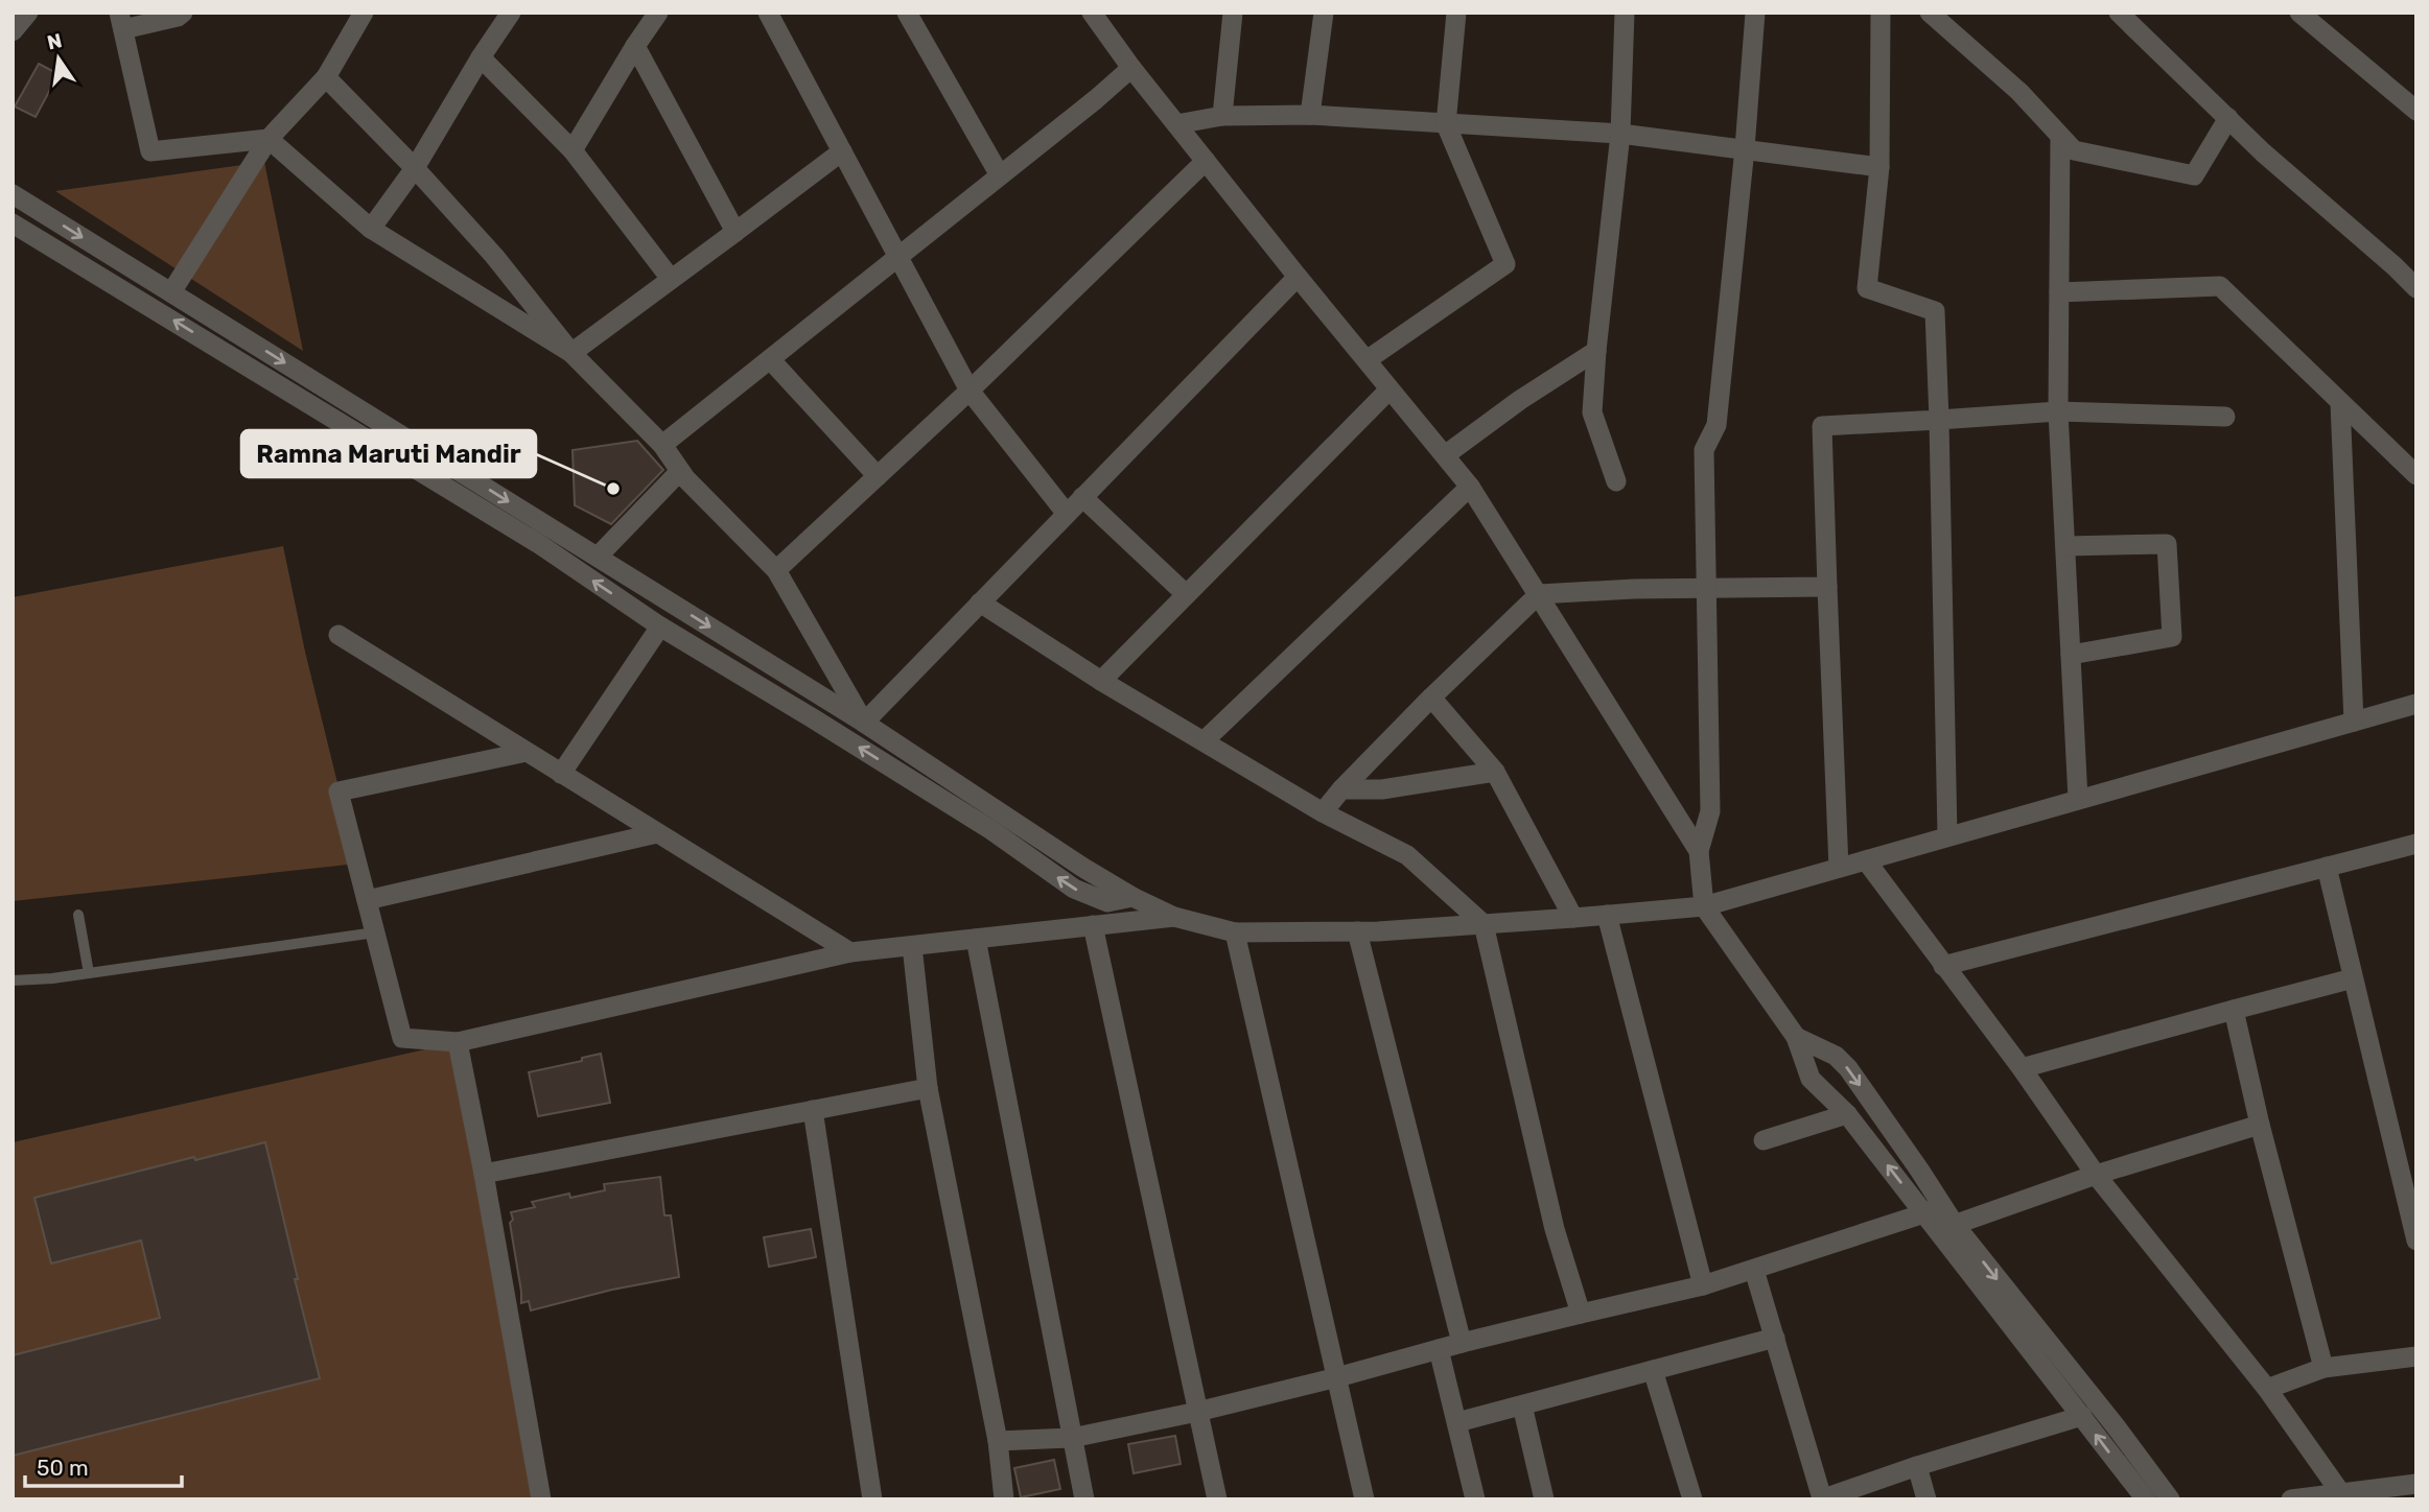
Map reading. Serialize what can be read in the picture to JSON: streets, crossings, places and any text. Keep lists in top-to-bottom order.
{
  "places": ["Ramna Maruti Mandir"],
  "scale_bar": "50 m",
  "north": "top"
}
